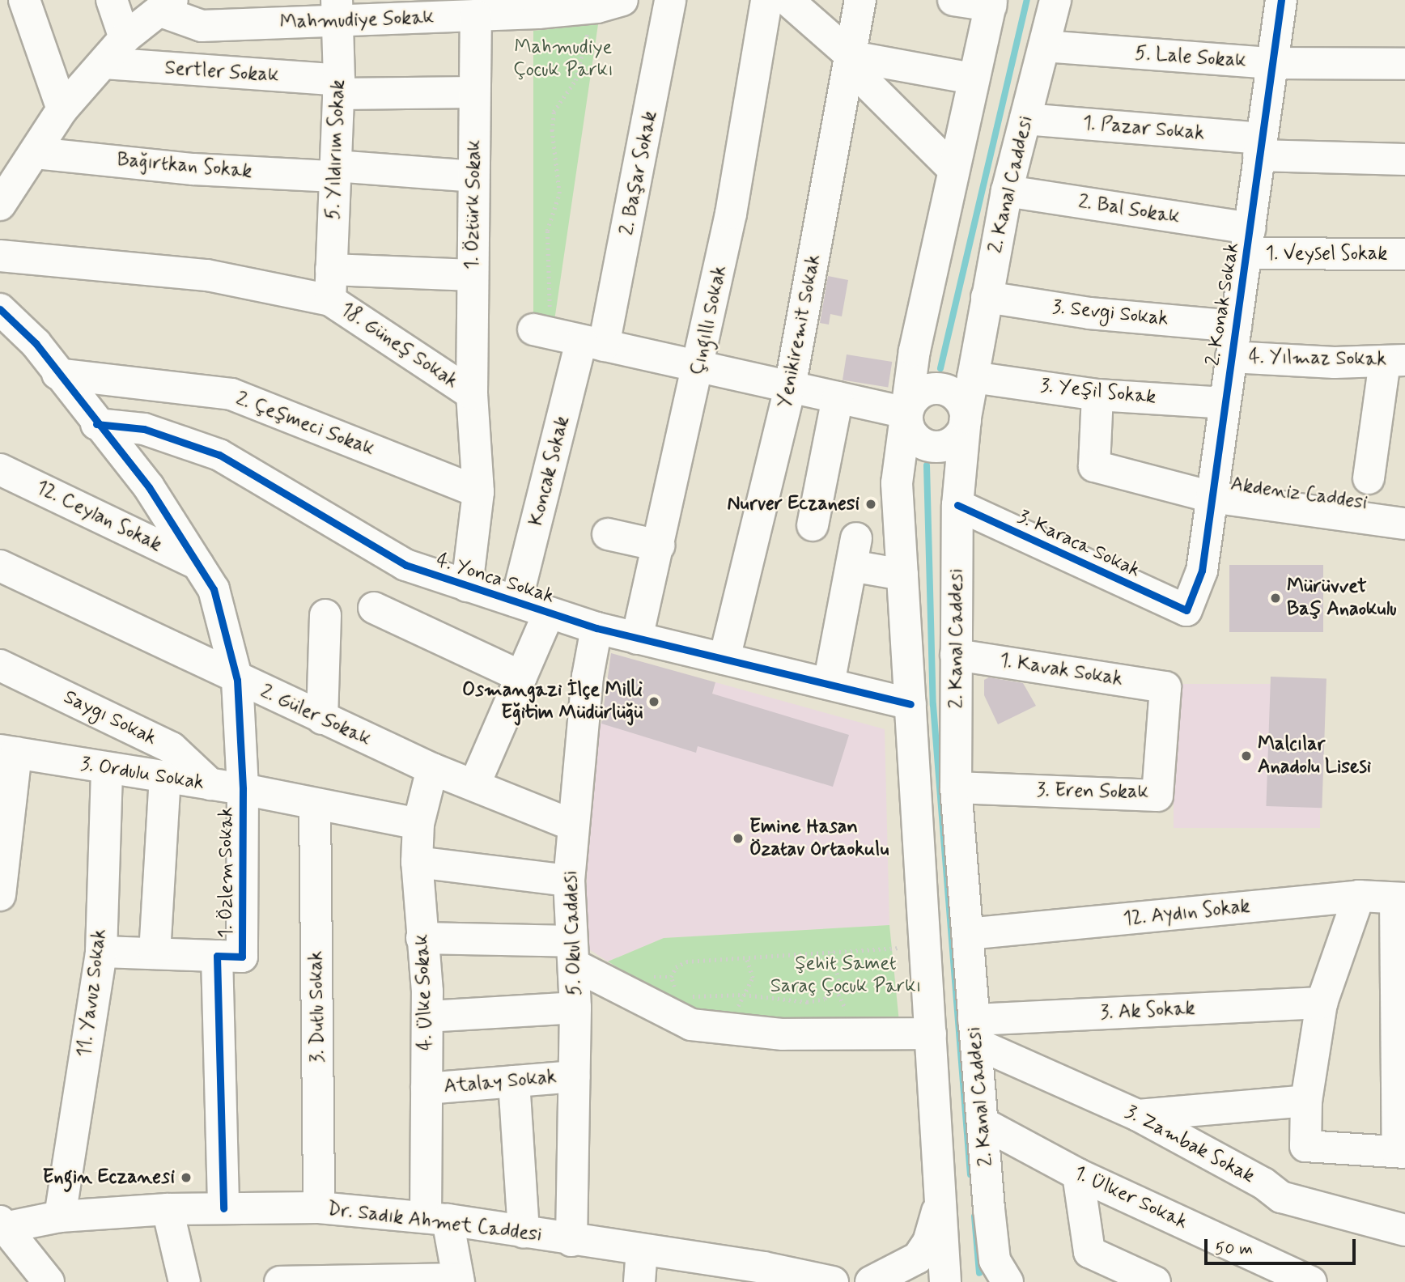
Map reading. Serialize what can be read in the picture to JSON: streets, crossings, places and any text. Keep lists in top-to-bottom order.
{
  "streets": {
    "street": [
      "Mahmudiye Sokak",
      "5. Lale Sokak",
      "Sertler Sokak",
      "1. Pazar Sokak",
      "5. Yıldırım Sokak",
      "Bağırtkan Sokak",
      "2. Başar Sokak",
      "2. Kanal Caddesi",
      "1. Öztürk Sokak",
      "2. Bal Sokak",
      "1. Veysel Sokak",
      "2. Konak Sokak",
      "3. Sevgi Sokak",
      "Çıngıllı Sokak",
      "Yenikiremit Sokak",
      "18. Güneş Sokak",
      "4. Yılmaz Sokak",
      "3. Yeşil Sokak",
      "2. Çeşmeci Sokak",
      "Koncak Sokak",
      "Akdeniz Caddesi",
      "12. Ceylan Sokak",
      "3. Karaca Sokak",
      "4. Yonca Sokak",
      "1. Kavak Sokak",
      "2. Güler Sokak",
      "Saygı Sokak",
      "3. Ordulu Sokak",
      "3. Eren Sokak",
      "1. Özlem Sokak",
      "12. Aydın Sokak",
      "5. Okul Caddesi",
      "4. Ülke Sokak",
      "11. Yavuz Sokak",
      "3. Dutlu Sokak",
      "3. Ak Sokak",
      "Atalay Sokak",
      "3. Zambak Sokak",
      "1. Ülker Sokak",
      "Dr. Sadık Ahmet Caddesi"
    ]
  },
  "crossings": [
    ["Mahmudiye Sokak", "5. Yıldırım Sokak"],
    ["Mahmudiye Sokak", "1. Öztürk Sokak"],
    ["5. Lale Sokak", "2. Kanal Caddesi"],
    ["5. Lale Sokak", "2. Konak Sokak"],
    ["Sertler Sokak", "5. Yıldırım Sokak"],
    ["Sertler Sokak", "1. Öztürk Sokak"],
    ["1. Pazar Sokak", "2. Kanal Caddesi"],
    ["1. Pazar Sokak", "2. Konak Sokak"],
    ["5. Yıldırım Sokak", "Bağırtkan Sokak"],
    ["5. Yıldırım Sokak", "18. Güneş Sokak"],
    ["Bağırtkan Sokak", "1. Öztürk Sokak"],
    ["2. Başar Sokak", "Koncak Sokak"],
    ["2. Kanal Caddesi", "2. Bal Sokak"],
    ["2. Kanal Caddesi", "3. Sevgi Sokak"],
    ["2. Kanal Caddesi", "3. Yeşil Sokak"],
    ["2. Kanal Caddesi", "3. Karaca Sokak"],
    ["2. Kanal Caddesi", "1. Kavak Sokak"],
    ["2. Kanal Caddesi", "3. Eren Sokak"],
    ["2. Kanal Caddesi", "12. Aydın Sokak"],
    ["2. Kanal Caddesi", "3. Ak Sokak"],
    ["2. Kanal Caddesi", "3. Zambak Sokak"],
    ["2. Kanal Caddesi", "1. Ülker Sokak"],
    ["1. Öztürk Sokak", "18. Güneş Sokak"],
    ["2. Bal Sokak", "1. Veysel Sokak"],
    ["2. Bal Sokak", "2. Konak Sokak"],
    ["1. Veysel Sokak", "2. Konak Sokak"],
    ["2. Konak Sokak", "3. Sevgi Sokak"],
    ["2. Konak Sokak", "4. Yılmaz Sokak"],
    ["2. Konak Sokak", "3. Yeşil Sokak"],
    ["2. Konak Sokak", "Akdeniz Caddesi"],
    ["2. Konak Sokak", "3. Karaca Sokak"],
    ["Çıngıllı Sokak", "4. Yonca Sokak"],
    ["Yenikiremit Sokak", "4. Yonca Sokak"],
    ["18. Güneş Sokak", "2. Çeşmeci Sokak"],
    ["18. Güneş Sokak", "4. Yonca Sokak"],
    ["3. Yeşil Sokak", "Akdeniz Caddesi"],
    ["2. Çeşmeci Sokak", "1. Özlem Sokak"],
    ["Koncak Sokak", "4. Yonca Sokak"],
    ["12. Ceylan Sokak", "1. Özlem Sokak"],
    ["4. Yonca Sokak", "1. Özlem Sokak"],
    ["4. Yonca Sokak", "5. Okul Caddesi"],
    ["1. Kavak Sokak", "3. Eren Sokak"],
    ["2. Güler Sokak", "1. Özlem Sokak"],
    ["2. Güler Sokak", "5. Okul Caddesi"],
    ["2. Güler Sokak", "4. Ülke Sokak"],
    ["Saygı Sokak", "3. Ordulu Sokak"],
    ["3. Ordulu Sokak", "1. Özlem Sokak"],
    ["3. Ordulu Sokak", "4. Ülke Sokak"],
    ["3. Ordulu Sokak", "11. Yavuz Sokak"],
    ["3. Ordulu Sokak", "3. Dutlu Sokak"],
    ["1. Özlem Sokak", "Dr. Sadık Ahmet Caddesi"],
    ["5. Okul Caddesi", "Atalay Sokak"],
    ["5. Okul Caddesi", "Dr. Sadık Ahmet Caddesi"],
    ["4. Ülke Sokak", "Atalay Sokak"],
    ["4. Ülke Sokak", "Dr. Sadık Ahmet Caddesi"],
    ["11. Yavuz Sokak", "Dr. Sadık Ahmet Caddesi"],
    ["3. Dutlu Sokak", "Dr. Sadık Ahmet Caddesi"],
    ["3. Ak Sokak", "3. Zambak Sokak"]
  ],
  "parks": ["Mahmudiye Çocuk Parkı", "Şehit Samet Saraç Çocuk Parkı"],
  "places": [
    "Nurver Eczanesi",
    "Mürüvvet Baş Anaokulu",
    "Osmangazi İlçe Milli Eğitim Müdürlüğü",
    "Malcılar Anadolu Lisesi",
    "Emine Hasan Özatav Ortaokulu",
    "Engin Eczanesi"
  ],
  "scale_bar": "50 m"
}
